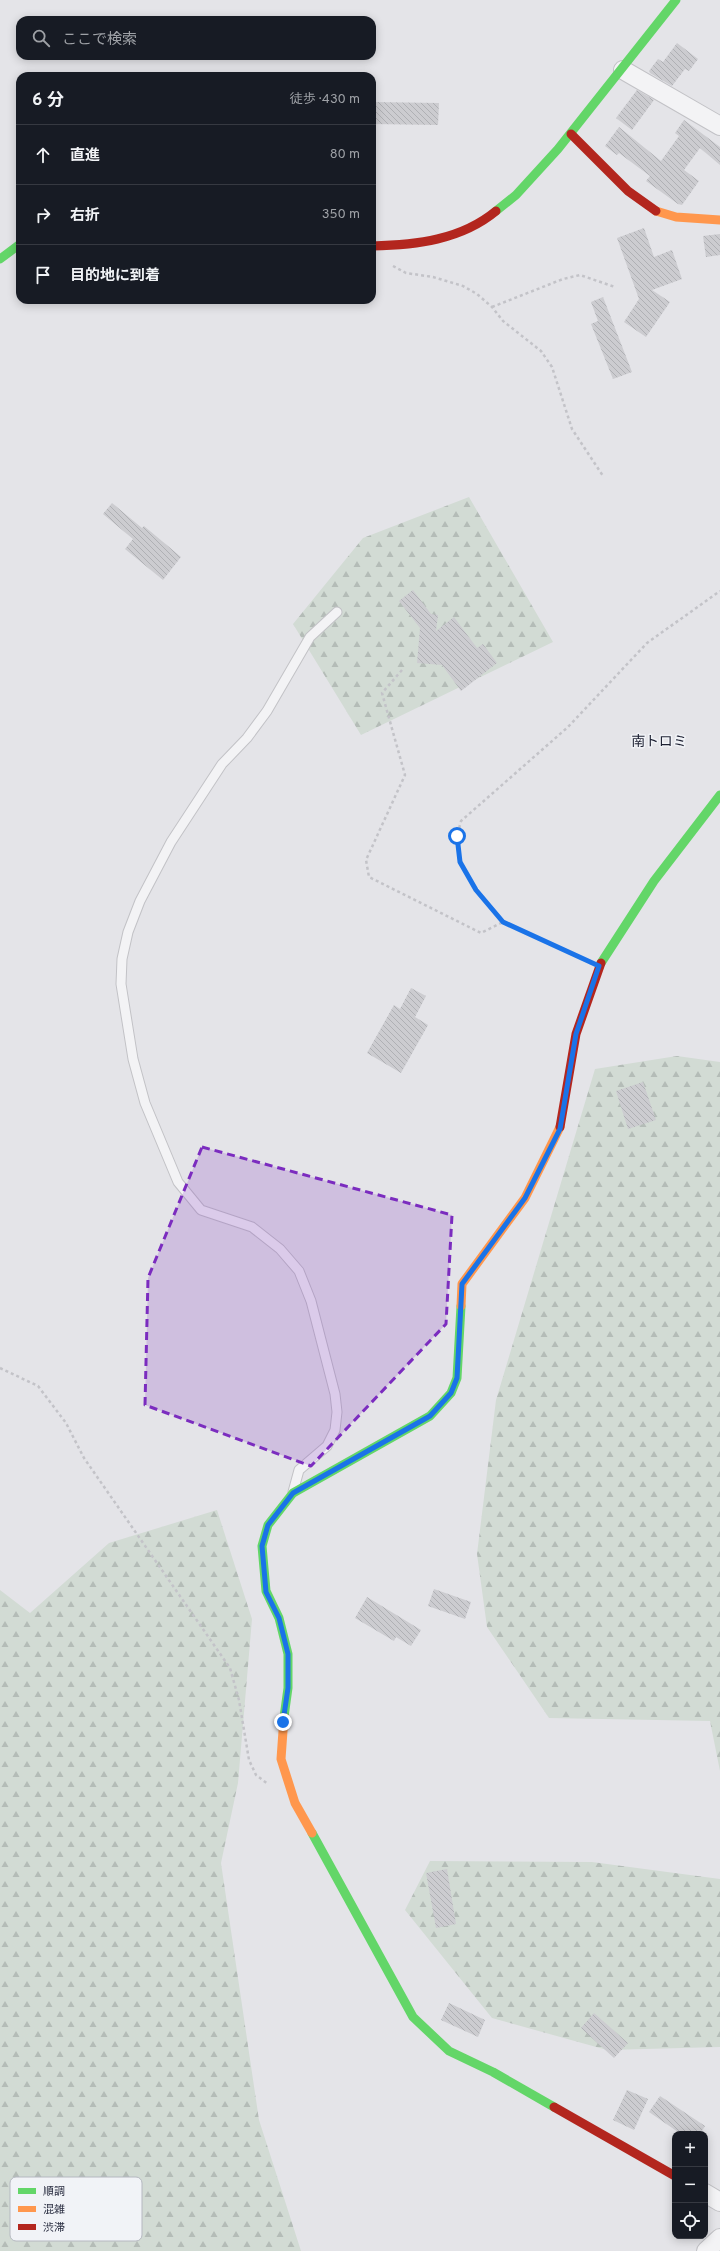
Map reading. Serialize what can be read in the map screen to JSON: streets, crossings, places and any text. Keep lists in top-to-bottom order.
{
  "districts": ["南トロミ"],
  "legend": ["順調", "混雑", "渋滞"],
  "page": {
    "search": "ここで検索",
    "heading": ["6 分", "徒歩 · 430 m"],
    "list": [
      ["直進", "80 m"],
      ["右折", "350 m"],
      "目的地に到着"
    ],
    "map_buttons": ["+", "−"]
  }
}
